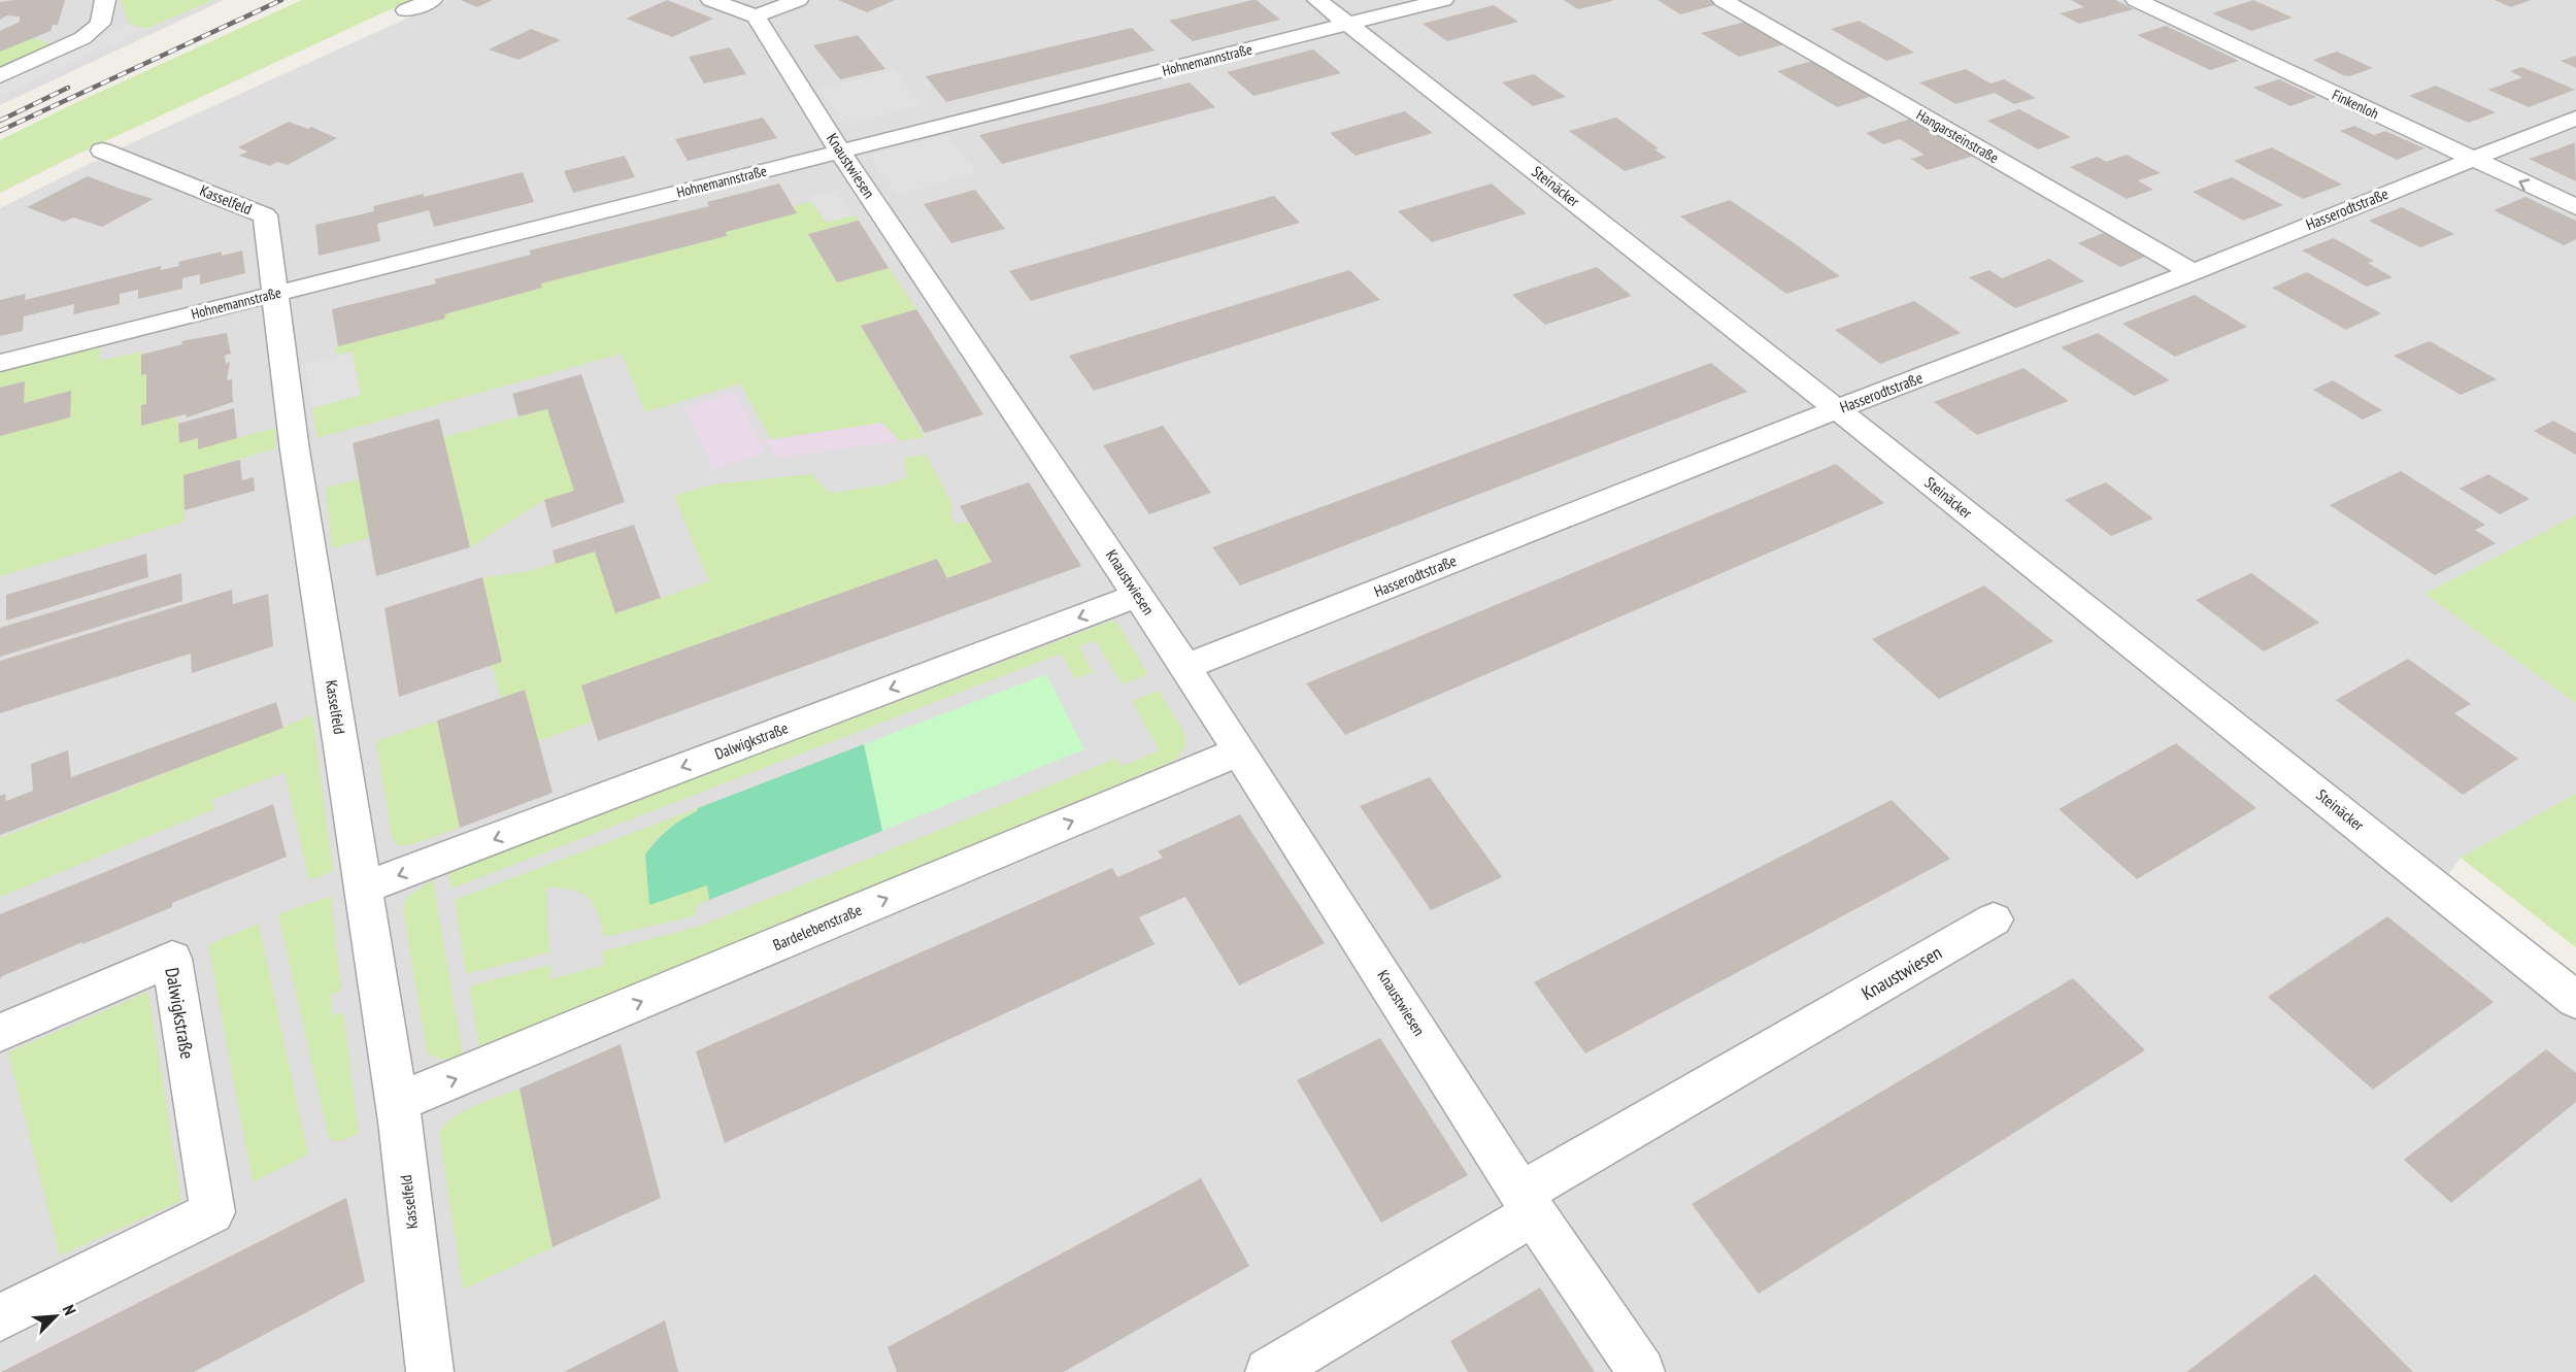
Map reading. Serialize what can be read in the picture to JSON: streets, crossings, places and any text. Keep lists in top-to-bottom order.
{
  "streets": {
    "street": [
      "Hohnemannstraße",
      "Finkenloh",
      "Hangarsteinstraße",
      "Knaustwiesen",
      "Steinäcker",
      "Kasselfeld",
      "Hasserodtstraße",
      "Dalwigkstraße",
      "Bardelebenstraße"
    ]
  },
  "crossings": [
    ["Hohnemannstraße", "Knaustwiesen"],
    ["Hohnemannstraße", "Steinäcker"],
    ["Hohnemannstraße", "Kasselfeld"],
    ["Finkenloh", "Hasserodtstraße"],
    ["Hangarsteinstraße", "Hasserodtstraße"],
    ["Knaustwiesen", "Hasserodtstraße"],
    ["Knaustwiesen", "Dalwigkstraße"],
    ["Knaustwiesen", "Bardelebenstraße"],
    ["Steinäcker", "Hasserodtstraße"],
    ["Kasselfeld", "Dalwigkstraße"],
    ["Kasselfeld", "Bardelebenstraße"]
  ],
  "one_way": ["Dalwigkstraße", "Bardelebenstraße"],
  "north": "top right"
}
